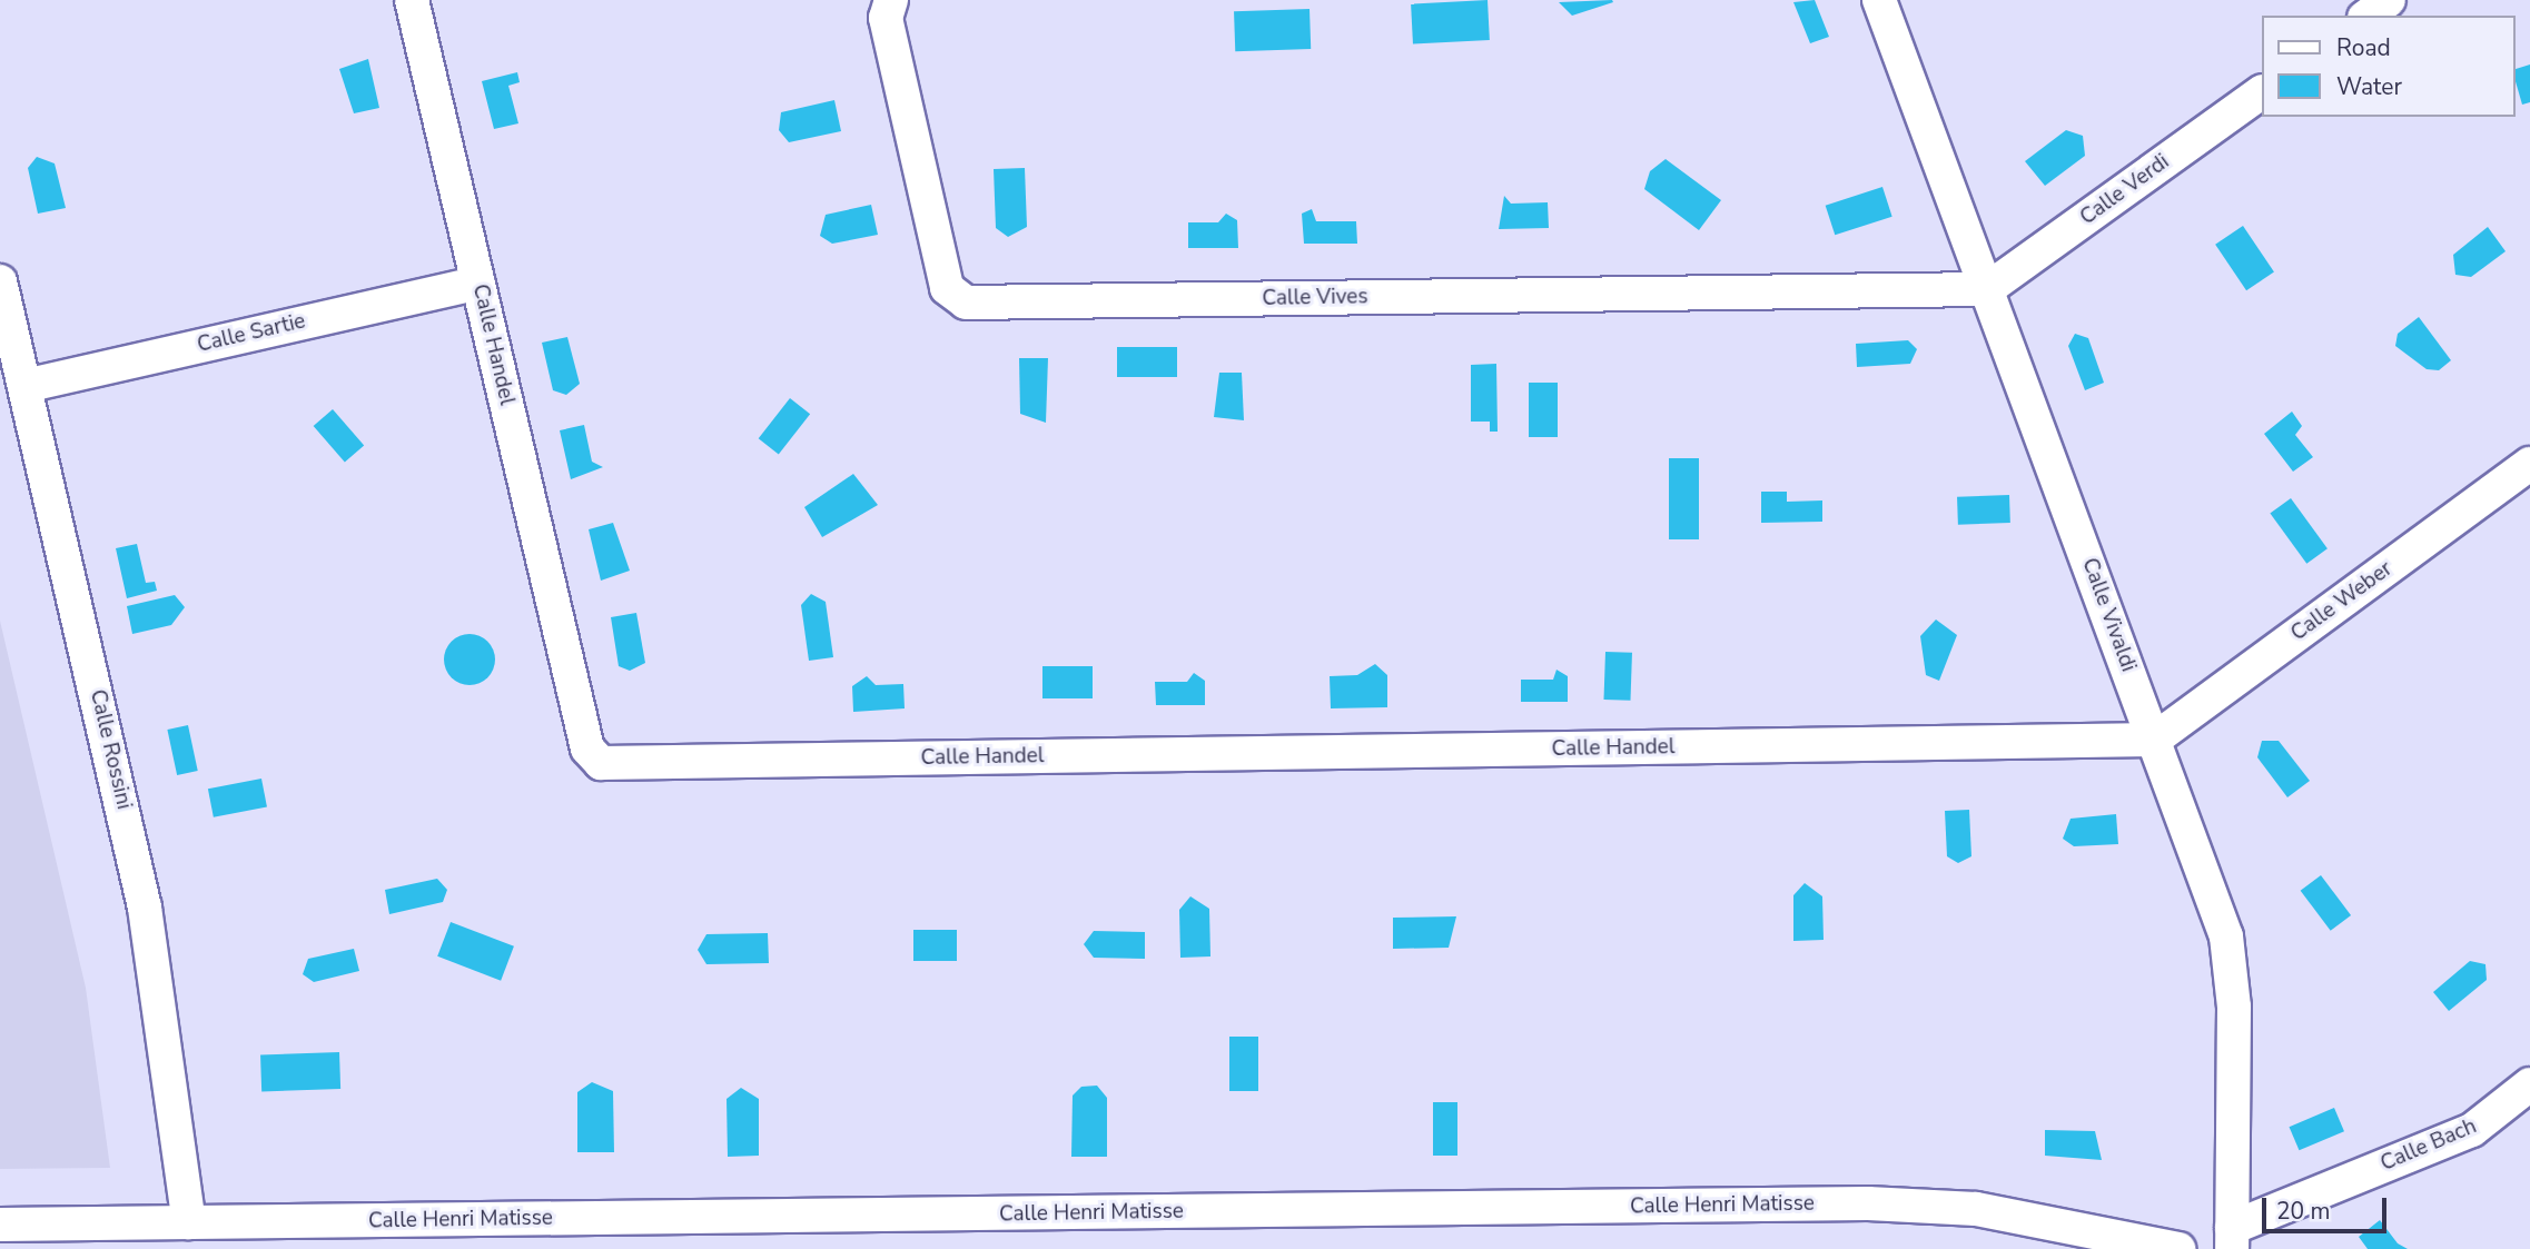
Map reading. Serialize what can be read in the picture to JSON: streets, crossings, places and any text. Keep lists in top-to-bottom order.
{
  "streets": {
    "street": [
      "Calle Verdi",
      "Calle Vives",
      "Calle Sartie",
      "Calle Handel",
      "Calle Weber",
      "Calle Vivaldi",
      "Calle Rossini",
      "Calle Bach",
      "Calle Henri Matisse"
    ]
  },
  "crossings": [
    ["Calle Verdi", "Calle Vives"],
    ["Calle Verdi", "Calle Vivaldi"],
    ["Calle Vives", "Calle Vivaldi"],
    ["Calle Sartie", "Calle Handel"],
    ["Calle Sartie", "Calle Rossini"],
    ["Calle Handel", "Calle Weber"],
    ["Calle Handel", "Calle Vivaldi"],
    ["Calle Weber", "Calle Vivaldi"],
    ["Calle Vivaldi", "Calle Bach"],
    ["Calle Rossini", "Calle Henri Matisse"]
  ],
  "legend": ["Road", "Water"],
  "scale_bar": "20 m"
}
